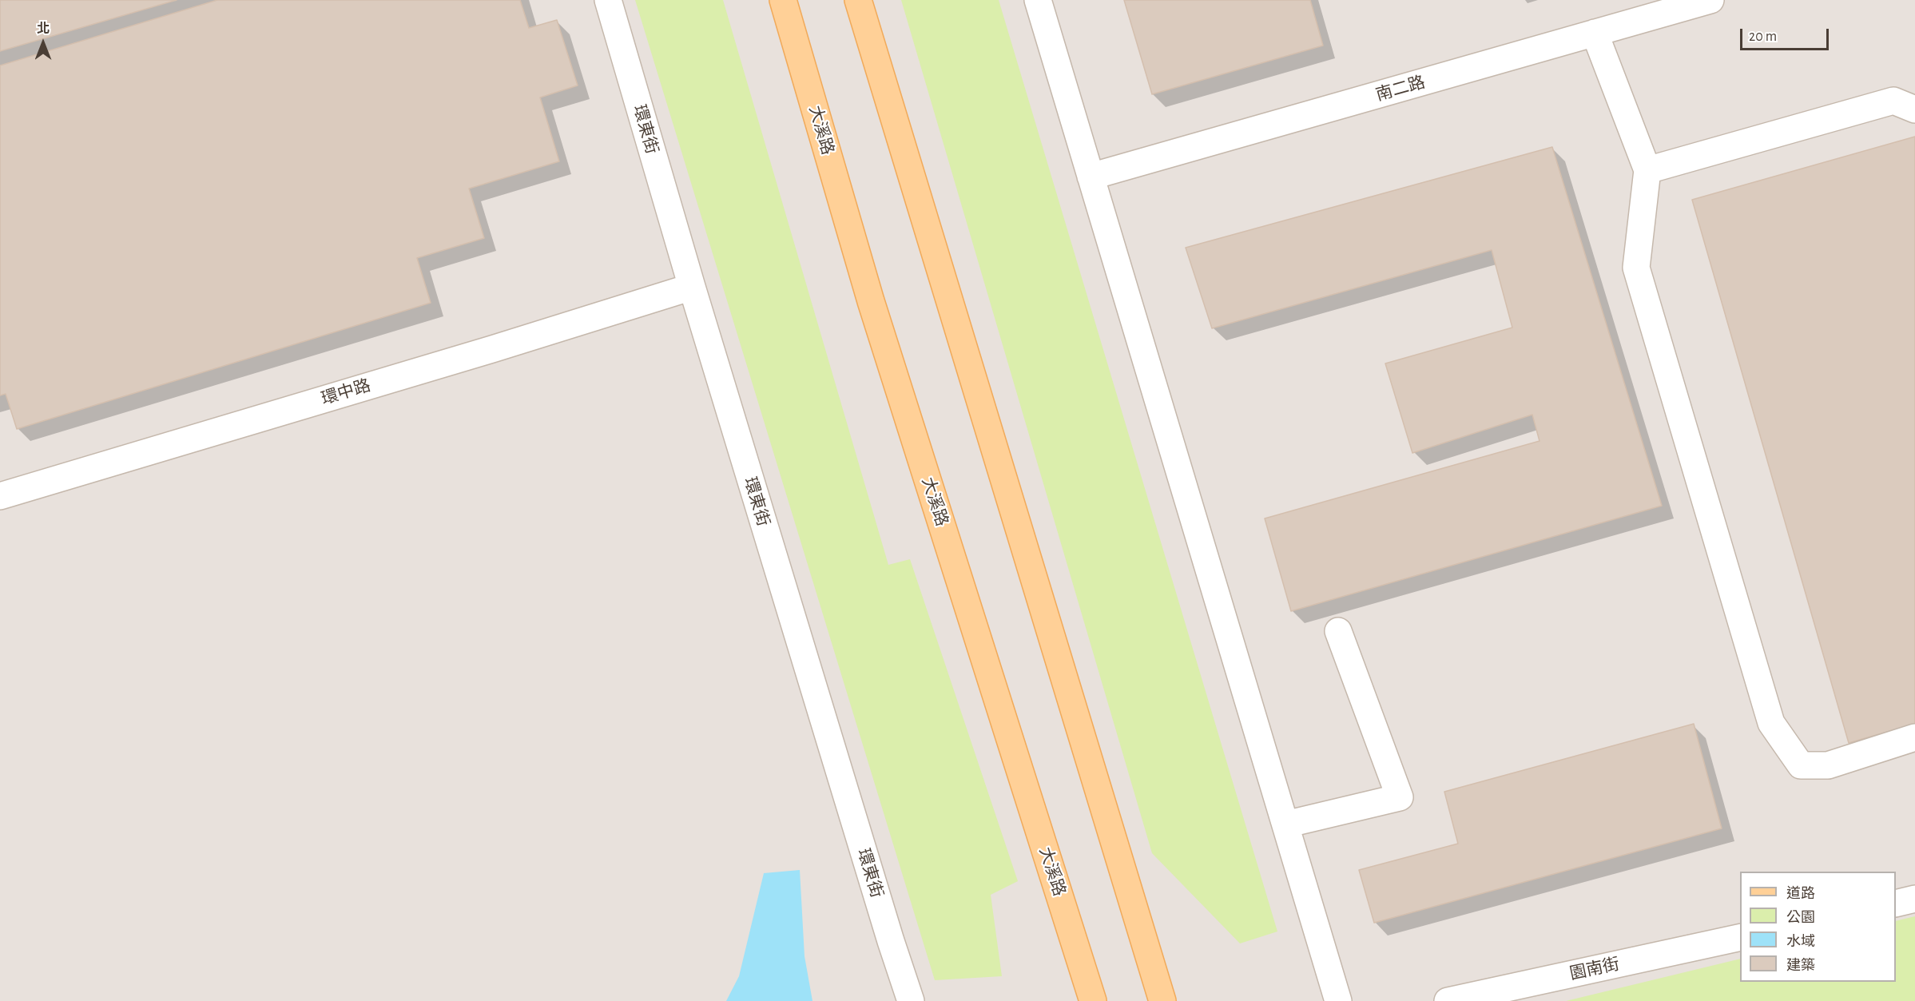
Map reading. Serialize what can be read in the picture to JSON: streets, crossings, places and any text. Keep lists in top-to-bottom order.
{
  "streets": {
    "main road": ["大溪路"],
    "street": [
      "南二路",
      "環東街",
      "環中路",
      "園南街"
    ]
  },
  "crossings": [
    ["環東街", "環中路"]
  ],
  "legend": [
    "道路",
    "公園",
    "水域",
    "建築"
  ],
  "scale_bar": "20 m",
  "north": "top"
}
